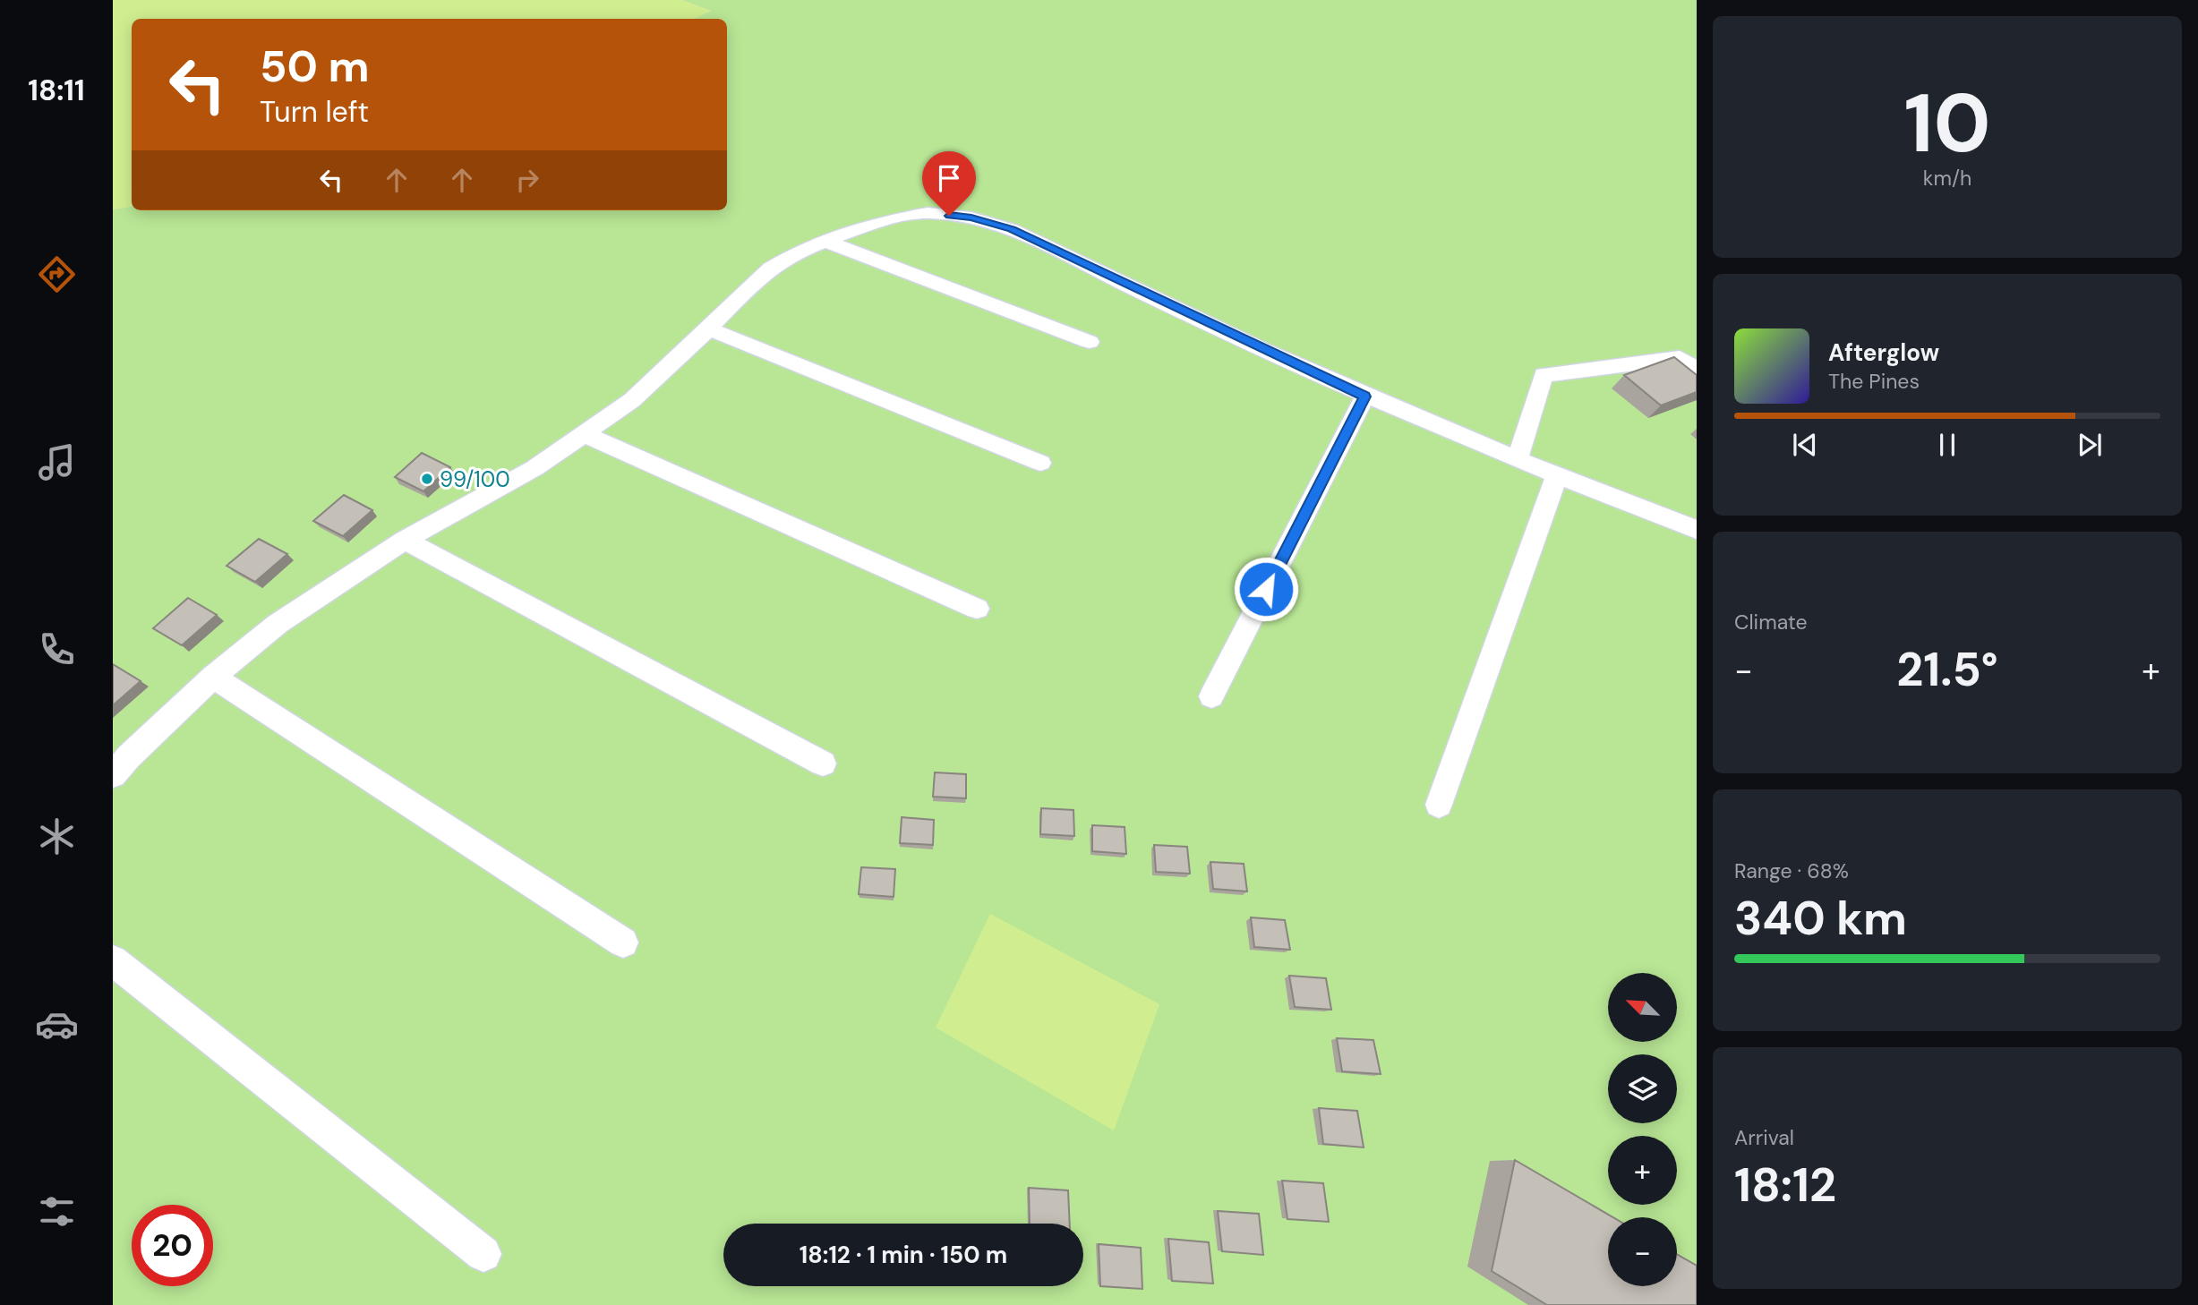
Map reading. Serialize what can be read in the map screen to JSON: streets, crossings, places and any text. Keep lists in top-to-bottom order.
{
  "places": ["99/100"],
  "north": "top left",
  "page": {
    "tabs": "18:11",
    "tile": [
      ["10", "km/h"],
      "Climate",
      ["Range · 68%", "340 km"],
      ["Arrival", "18:12"]
    ],
    "turn": ["50 m", "Turn left"],
    "song": ["Afterglow", "The Pines"],
    "heat": ["−", "21.5°", "+"],
    "map_buttons": ["+", "−"],
    "limit": "20",
    "trip": "18:12 · 1 min · 150 m"
  }
}
